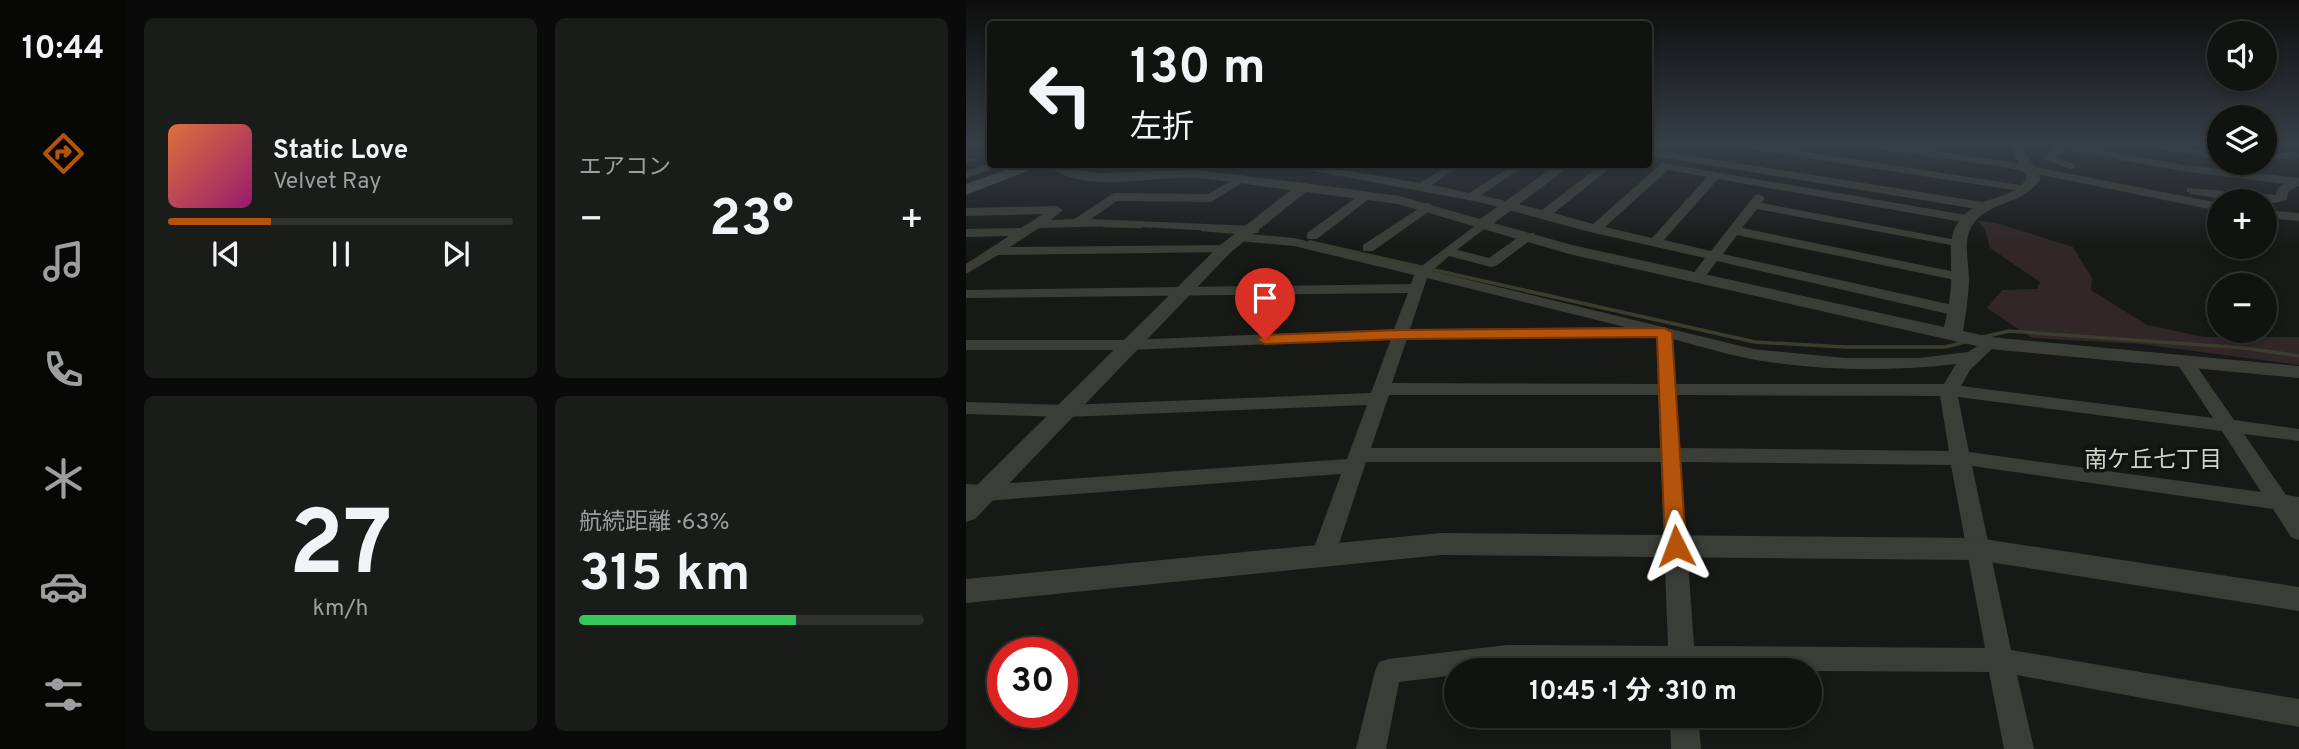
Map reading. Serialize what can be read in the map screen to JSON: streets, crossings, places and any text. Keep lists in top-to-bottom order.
{
  "districts": ["南ケ丘七丁目"],
  "page": {
    "tabs": "10:44",
    "tile": [
      "エアコン",
      ["27", "km/h"],
      ["航続距離 · 63%", "315 km"]
    ],
    "map_buttons": ["+", "−"],
    "turn": ["130 m", "左折"],
    "song": ["Static Love", "Velvet Ray"],
    "heat": ["−", "23°", "+"],
    "limit": "30",
    "trip": "10:45 · 1 分 · 310 m"
  }
}
